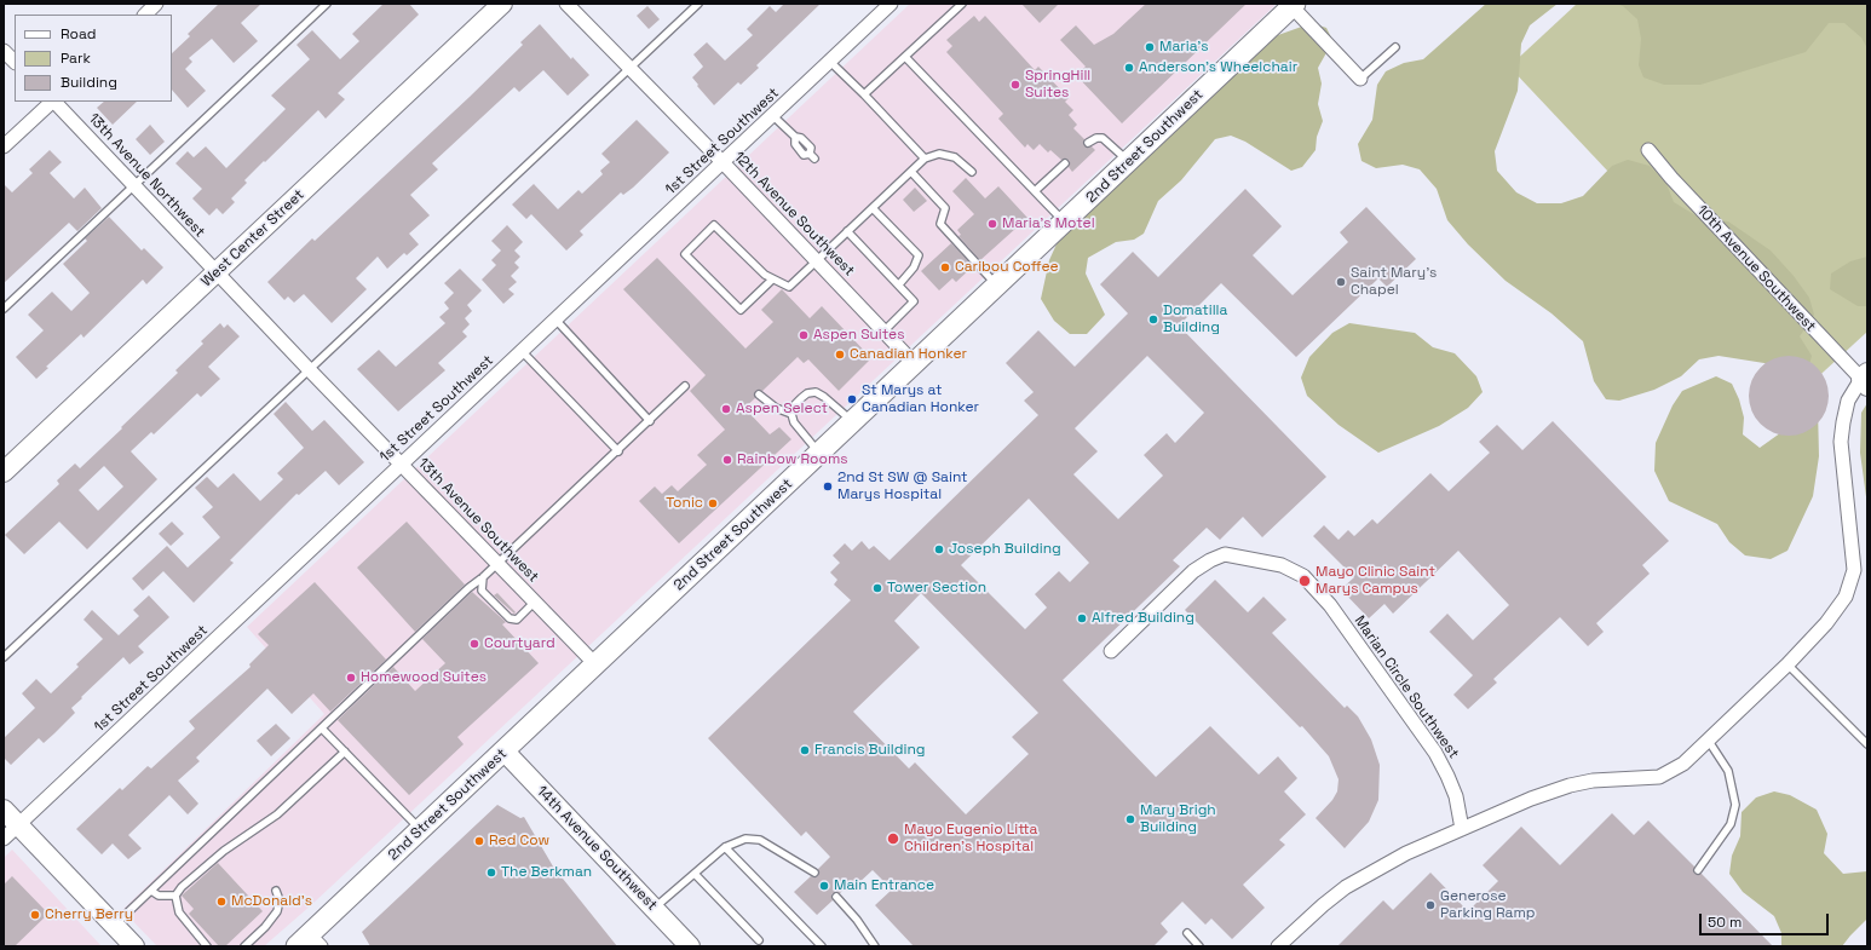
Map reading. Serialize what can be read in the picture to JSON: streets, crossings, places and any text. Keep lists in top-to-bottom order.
{
  "streets": {
    "main road": ["2nd Street Southwest"],
    "street": [
      "1st Street Southwest",
      "13th Avenue Northwest",
      "12th Avenue Southwest",
      "West Center Street",
      "10th Avenue Southwest",
      "13th Avenue Southwest",
      "Marian Circle Southwest",
      "14th Avenue Southwest"
    ]
  },
  "crossings": [
    ["1st Street Southwest", "12th Avenue Southwest"],
    ["1st Street Southwest", "13th Avenue Southwest"],
    ["2nd Street Southwest", "12th Avenue Southwest"],
    ["2nd Street Southwest", "13th Avenue Southwest"],
    ["2nd Street Southwest", "14th Avenue Southwest"],
    ["13th Avenue Northwest", "West Center Street"],
    ["13th Avenue Northwest", "13th Avenue Southwest"],
    ["West Center Street", "13th Avenue Southwest"]
  ],
  "places": [
    "Maria's",
    "Anderson's Wheelchair",
    "SpringHill Suites",
    "Maria's Motel",
    "Caribou Coffee",
    "Saint Mary's Chapel",
    "Domatilla Building",
    "Aspen Suites",
    "Canadian Honker",
    "St Marys at Canadian Honker",
    "Aspen Select",
    "Rainbow Rooms",
    "2nd St SW @ Saint Marys Hospital",
    "Tonic",
    "Joseph Building",
    "Mayo Clinic Saint Marys Campus",
    "Tower Section",
    "Alfred Building",
    "Courtyard",
    "Homewood Suites",
    "Francis Building",
    "Mary Brigh Building",
    "Mayo Eugenio Litta Children's Hospital",
    "Red Cow",
    "The Berkman",
    "Main Entrance",
    "McDonald's",
    "Generose Parking Ramp",
    "Cherry Berry"
  ],
  "legend": ["Road", "Park", "Building"],
  "scale_bar": "50 m"
}
